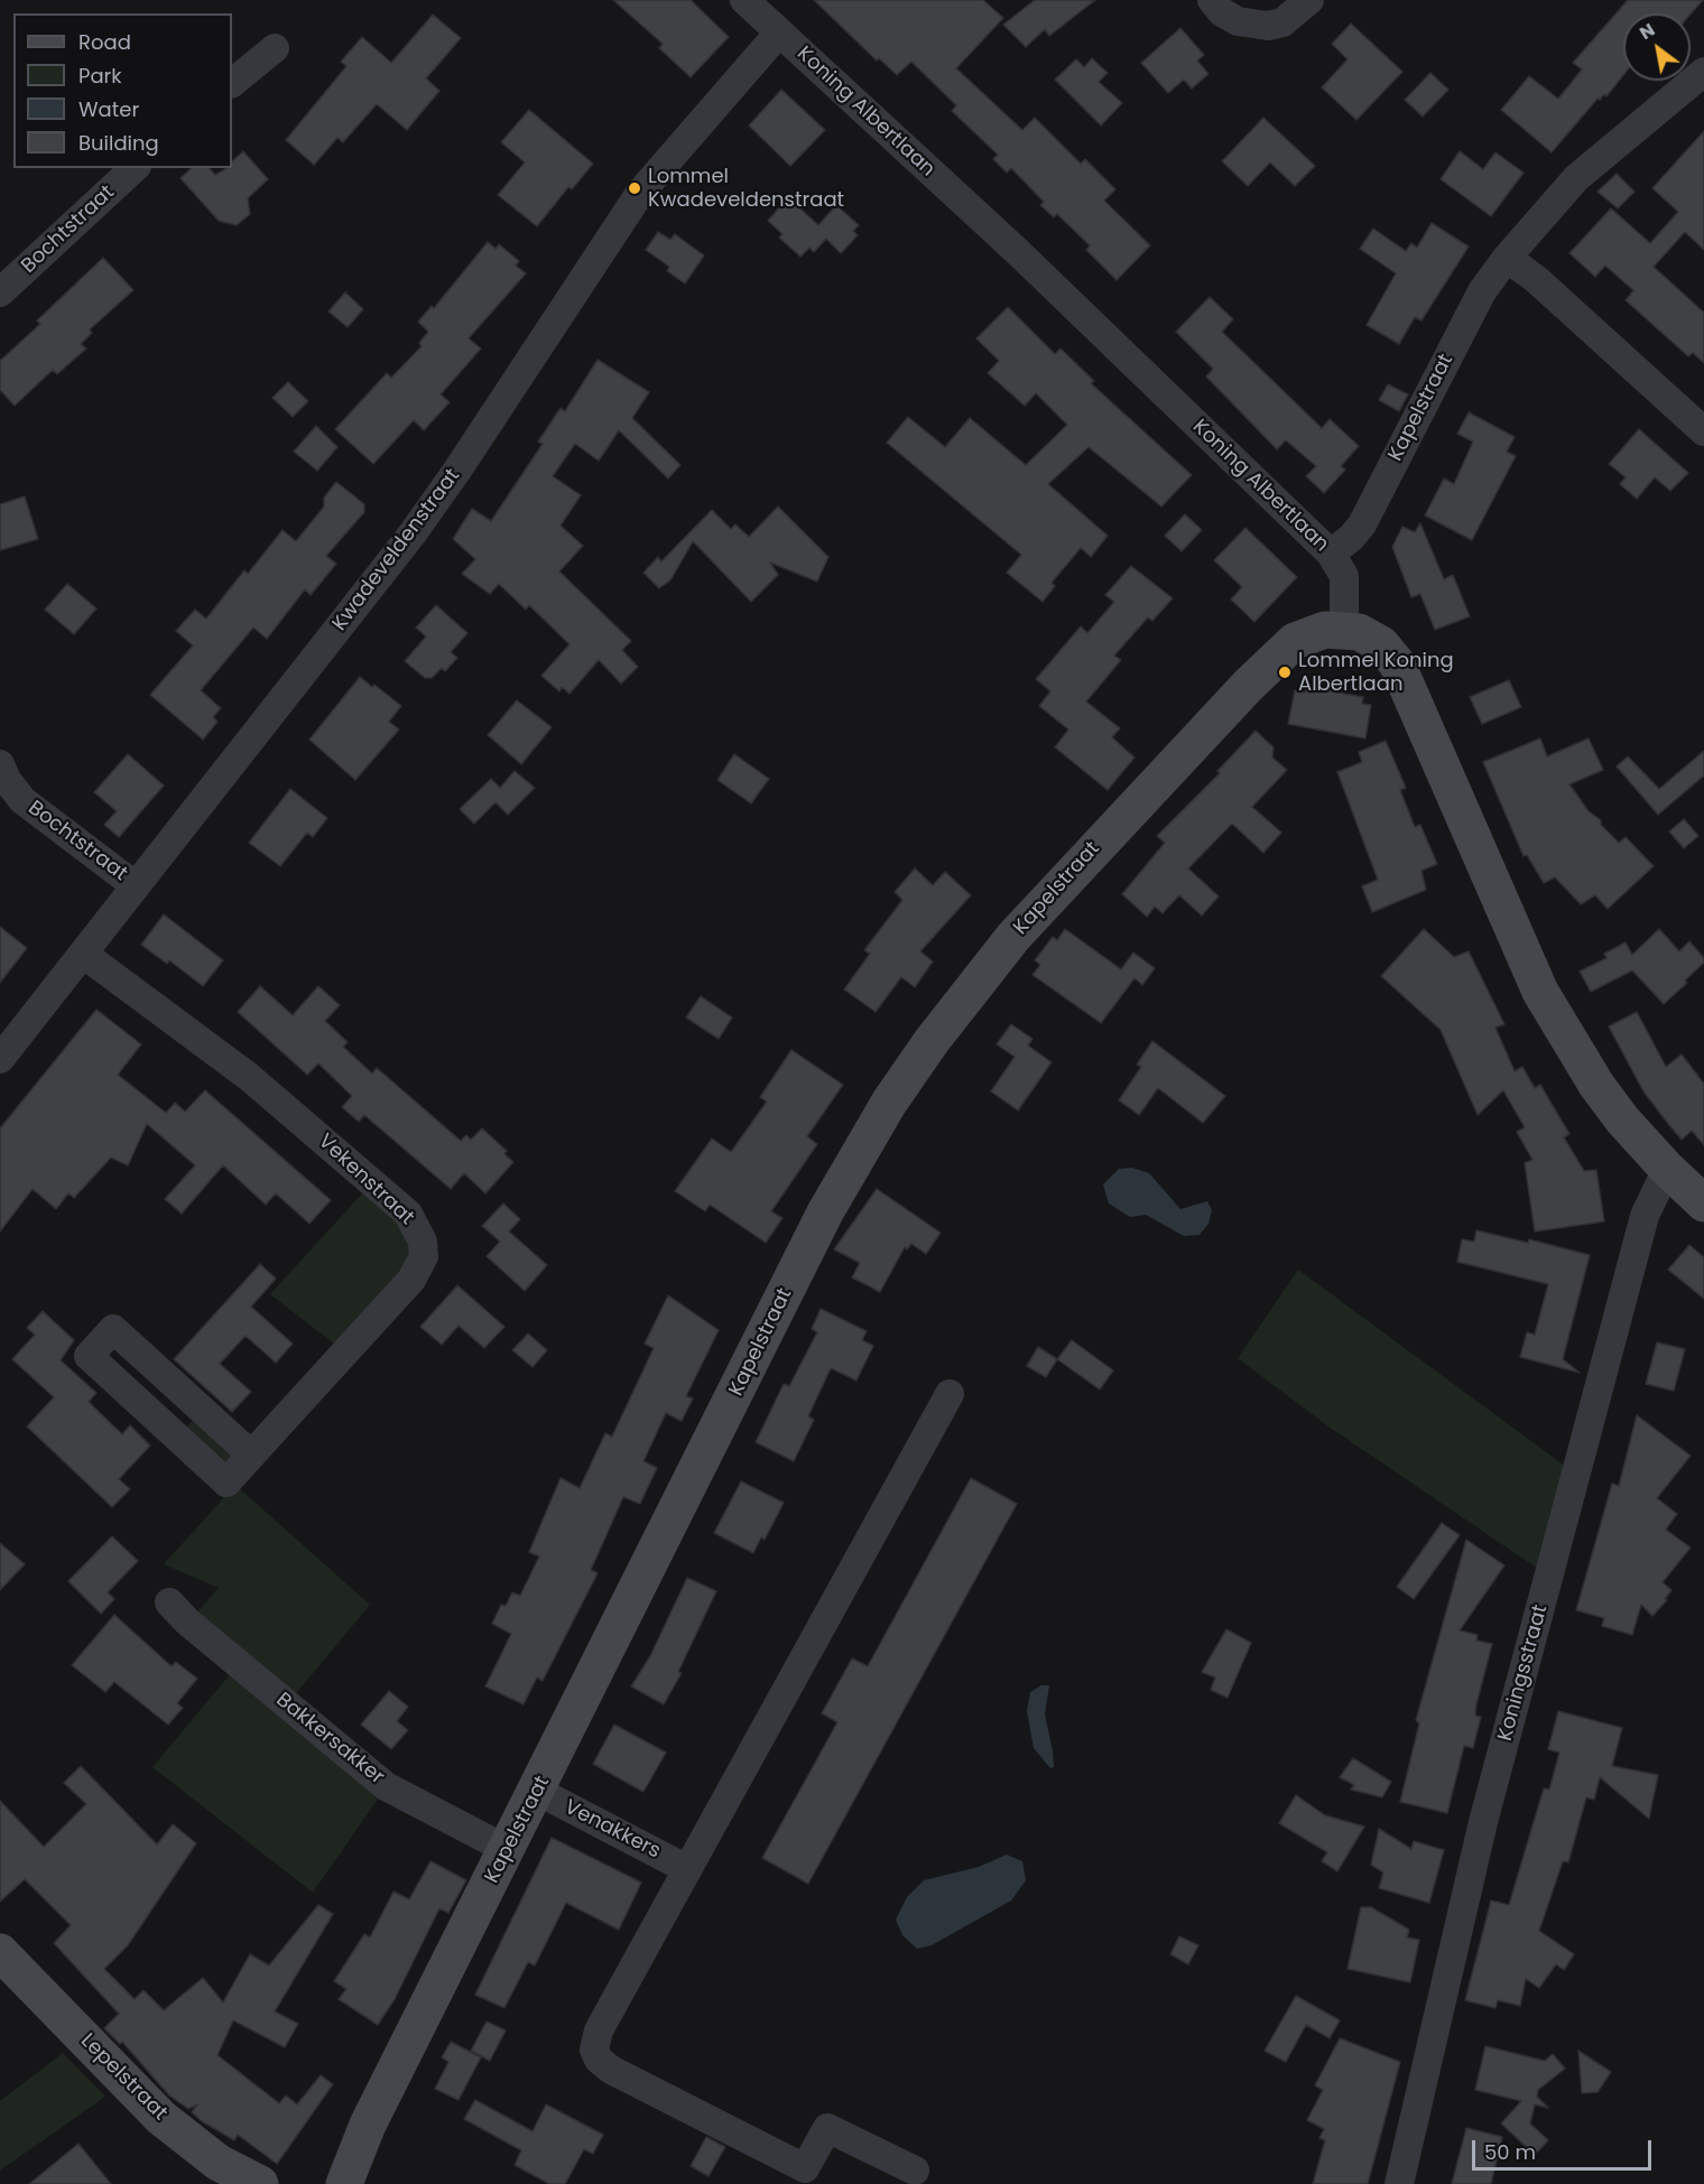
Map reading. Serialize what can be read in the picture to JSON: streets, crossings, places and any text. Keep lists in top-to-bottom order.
{
  "streets": {
    "main road": ["Kapelstraat", "Lepelstraat"],
    "street": [
      "Koning Albertlaan",
      "Bochtstraat",
      "Kwadeveldenstraat",
      "Vekenstraat",
      "Koningsstraat",
      "Bakkersakker",
      "Venakkers"
    ]
  },
  "crossings": [
    ["Koning Albertlaan", "Kapelstraat"],
    ["Koning Albertlaan", "Kwadeveldenstraat"],
    ["Bochtstraat", "Kwadeveldenstraat"],
    ["Kapelstraat", "Bakkersakker"],
    ["Kapelstraat", "Venakkers"],
    ["Kwadeveldenstraat", "Vekenstraat"]
  ],
  "places": ["Lommel Kwadeveldenstraat", "Lommel Koning Albertlaan"],
  "legend": [
    "Road",
    "Park",
    "Water",
    "Building"
  ],
  "scale_bar": "50 m",
  "north": "top left"
}
